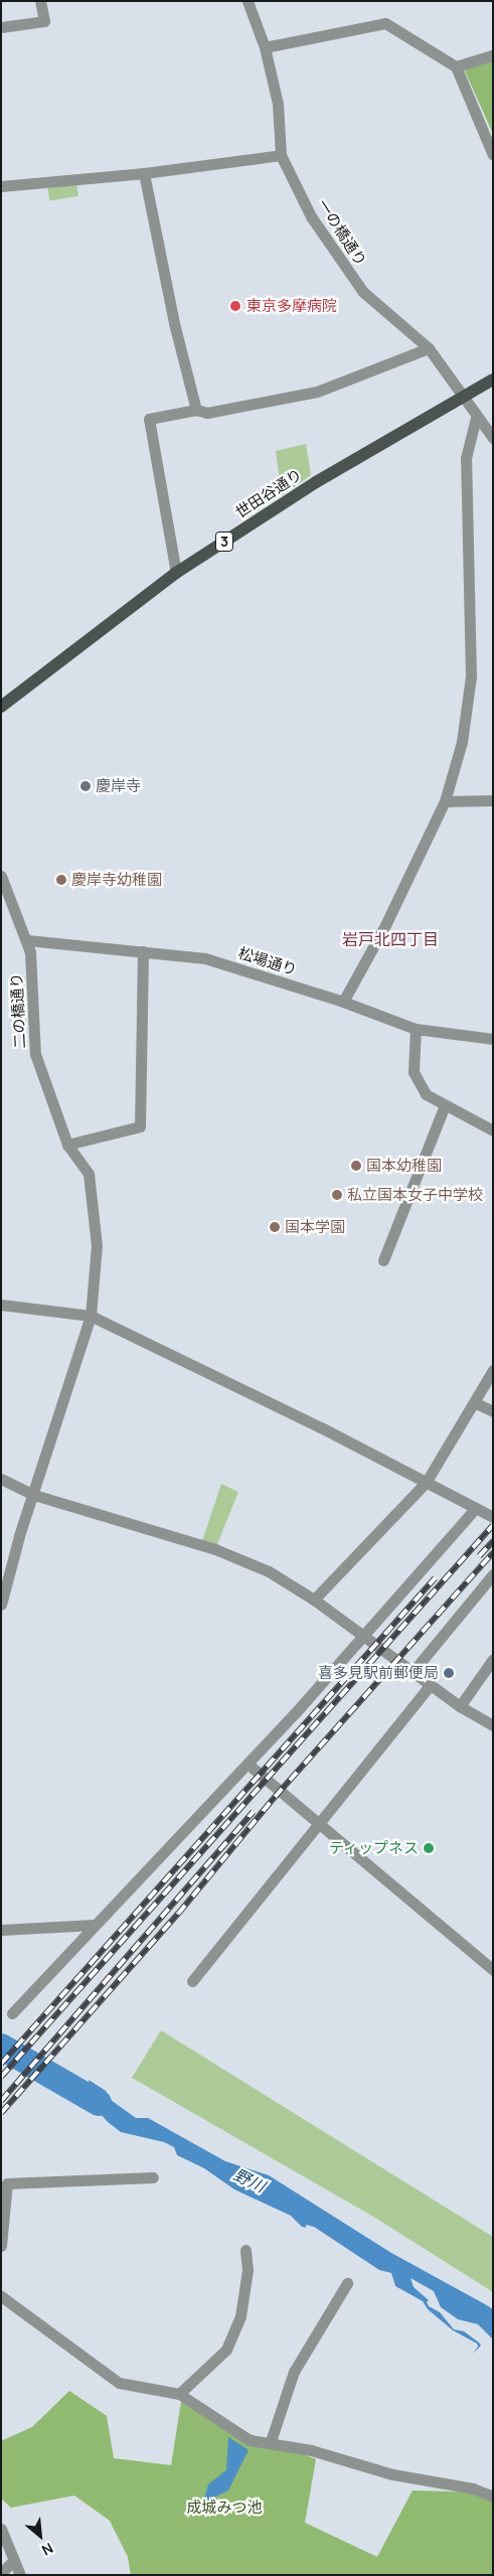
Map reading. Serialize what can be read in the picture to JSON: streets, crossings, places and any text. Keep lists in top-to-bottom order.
{
  "streets": {
    "main road": ["世田谷通り", "3"],
    "street": ["一の橋通り", "松場通り", "二の橋通り"]
  },
  "crossings": [
    ["一の橋通り", "世田谷通り"],
    ["松場通り", "二の橋通り"]
  ],
  "districts": ["岩戸北四丁目"],
  "water": ["野川"],
  "parks": ["成城みつ池"],
  "places": [
    "東京多摩病院",
    "慶岸寺",
    "慶岸寺幼稚園",
    "国本幼稚園",
    "私立国本女子中学校",
    "国本学園",
    "喜多見駅前郵便局",
    "ティップネス"
  ],
  "north": "bottom right"
}
